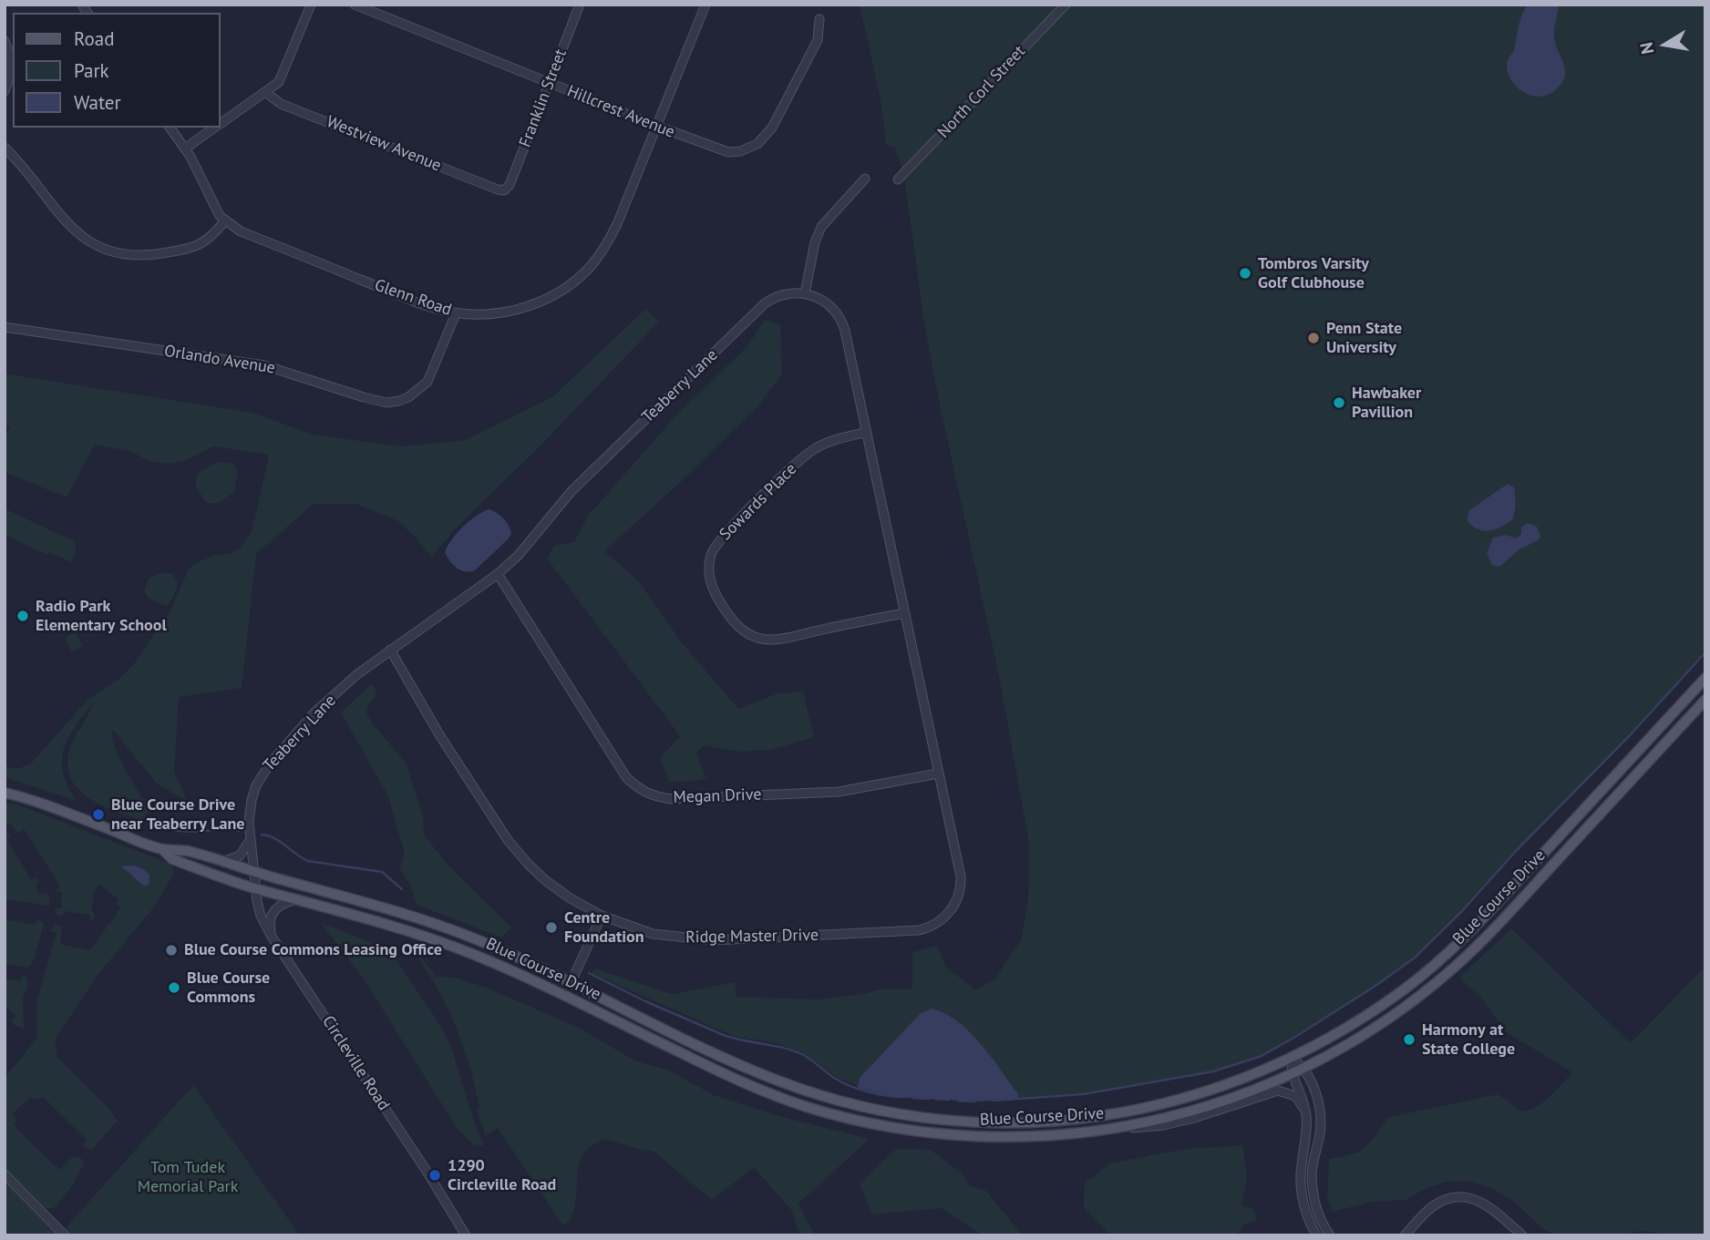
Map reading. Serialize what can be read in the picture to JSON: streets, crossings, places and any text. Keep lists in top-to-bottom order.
{
  "streets": {
    "main road": ["Blue Course Drive"],
    "street": [
      "North Corl Street",
      "Franklin Street",
      "Hillcrest Avenue",
      "Westview Avenue",
      "Glenn Road",
      "Orlando Avenue",
      "Teaberry Lane",
      "Sowards Place",
      "Megan Drive",
      "Ridge Master Drive",
      "Circleville Road"
    ]
  },
  "crossings": [
    ["Franklin Street", "Hillcrest Avenue"],
    ["Franklin Street", "Westview Avenue"],
    ["Hillcrest Avenue", "Glenn Road"],
    ["Glenn Road", "Orlando Avenue"],
    ["Teaberry Lane", "Megan Drive"],
    ["Teaberry Lane", "Blue Course Drive"],
    ["Teaberry Lane", "Ridge Master Drive"],
    ["Teaberry Lane", "Circleville Road"],
    ["Megan Drive", "Ridge Master Drive"],
    ["Blue Course Drive", "Circleville Road"]
  ],
  "parks": ["Tom Tudek Memorial Park"],
  "places": [
    "Tombros Varsity Golf Clubhouse",
    "Penn State University",
    "Hawbaker Pavillion",
    "Radio Park Elementary School",
    "Blue Course Drive near Teaberry Lane",
    "Centre Foundation",
    "Blue Course Commons Leasing Office",
    "Blue Course Commons",
    "Harmony at State College",
    "1290 Circleville Road"
  ],
  "legend": ["Road", "Park", "Water"],
  "north": "left"
}
